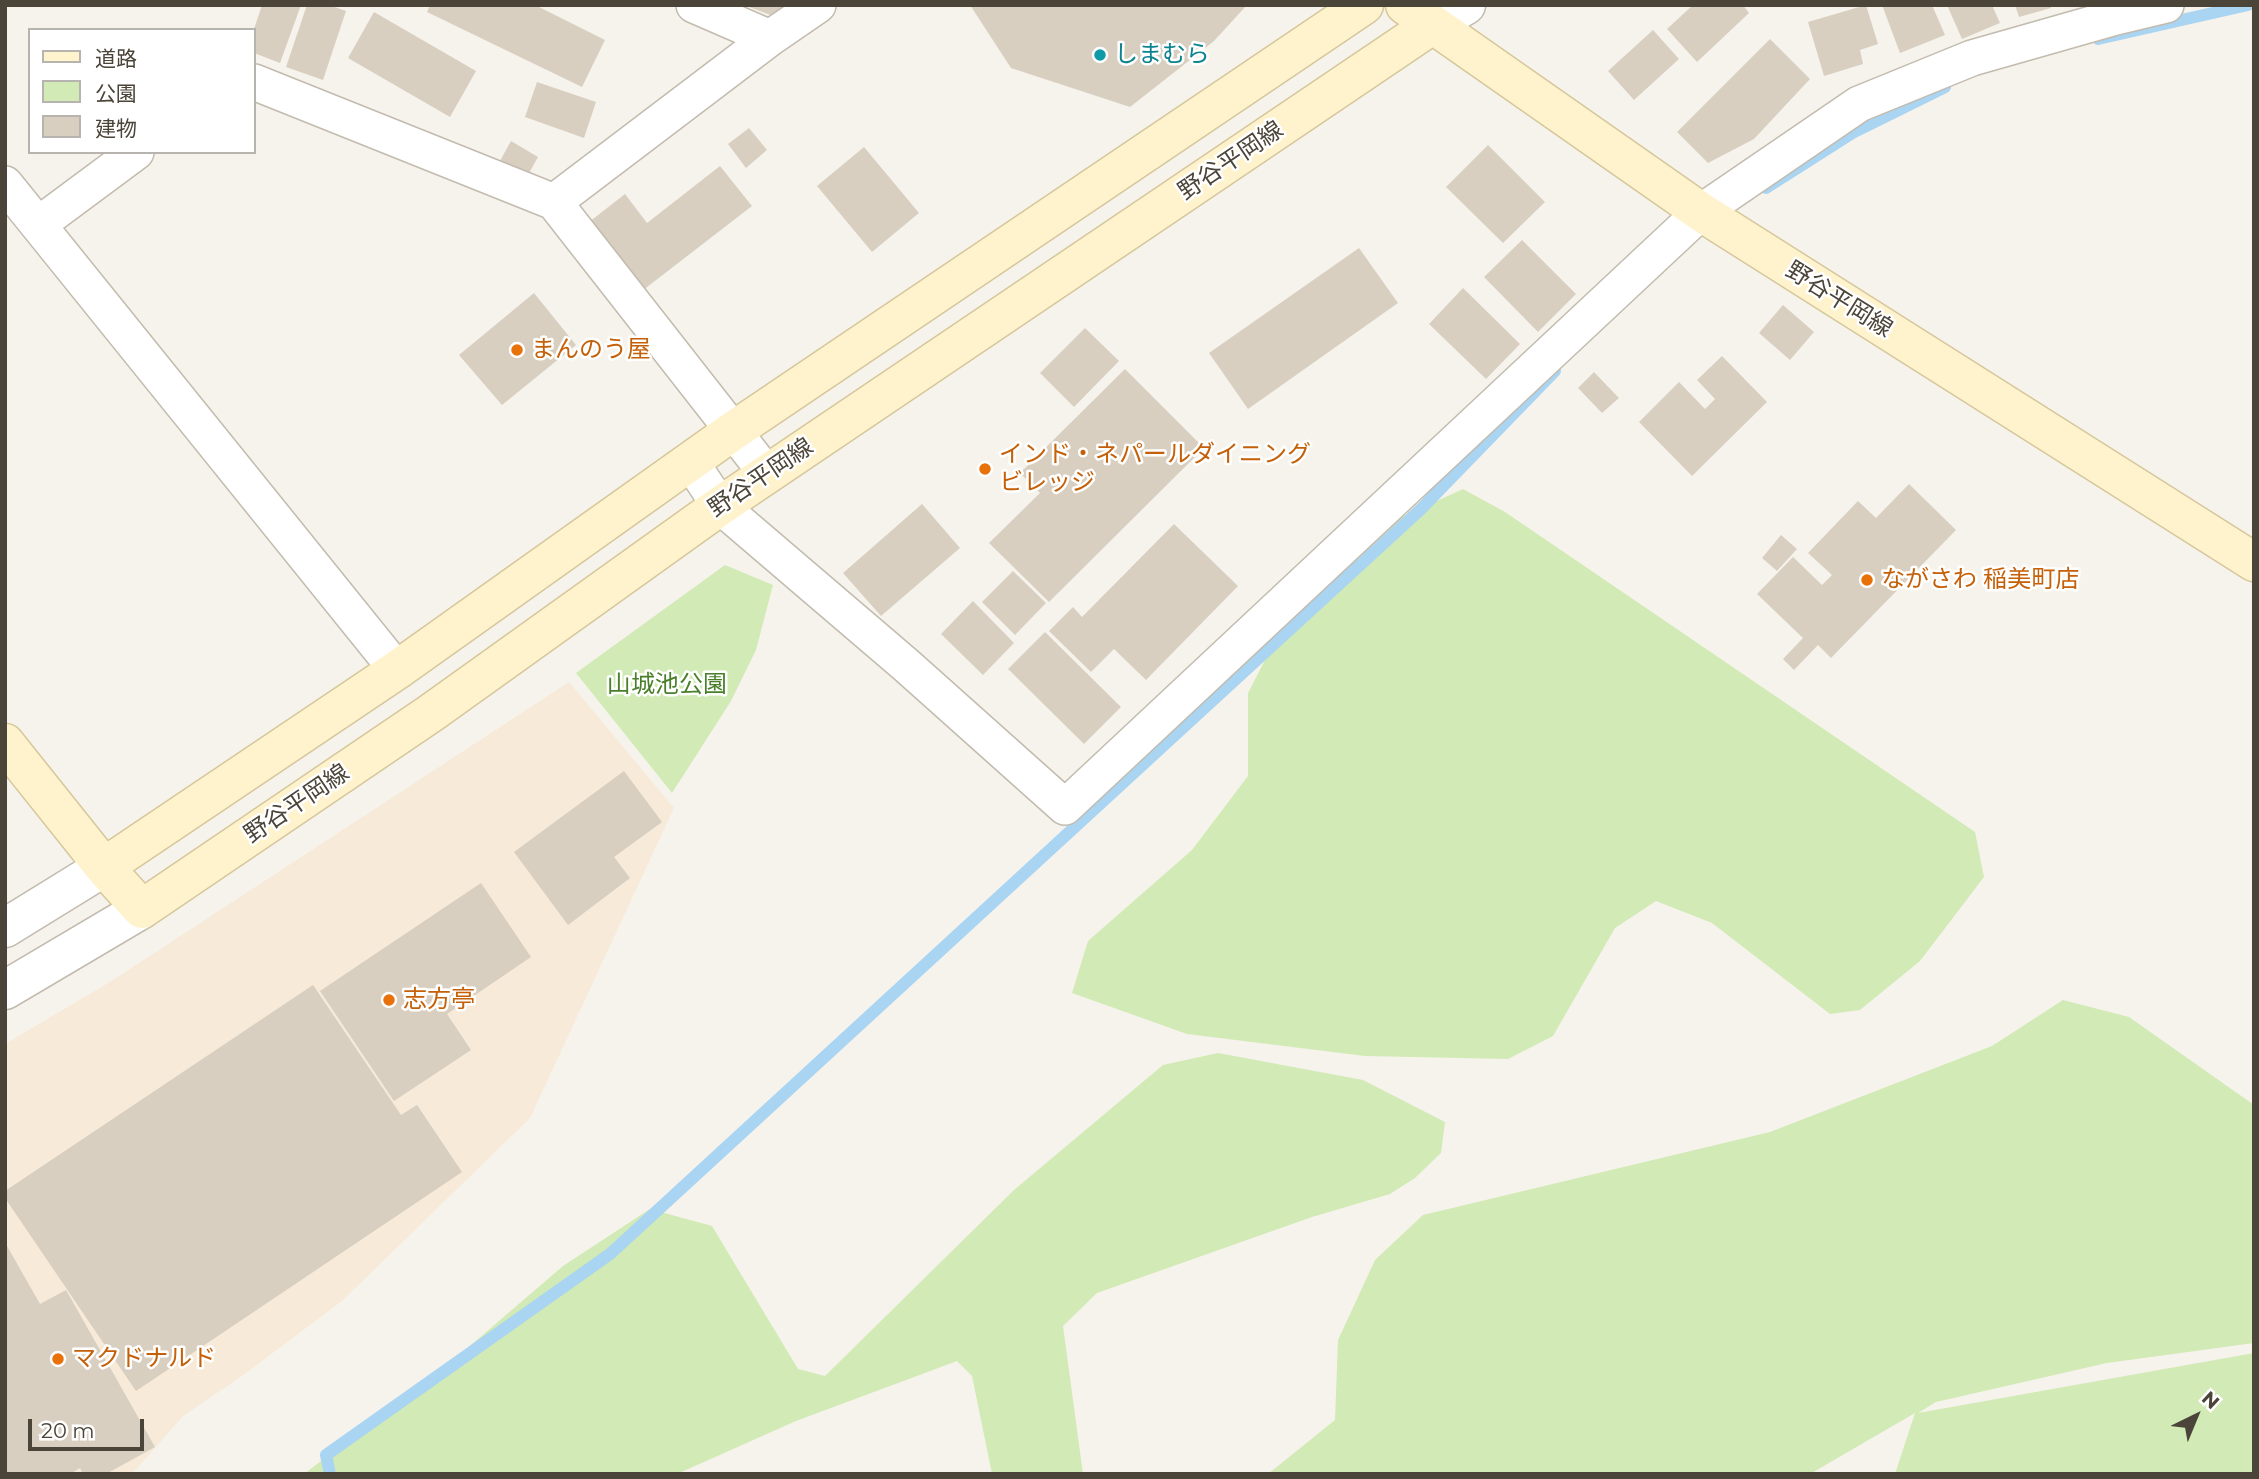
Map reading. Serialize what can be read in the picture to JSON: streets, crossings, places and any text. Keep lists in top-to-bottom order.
{
  "streets": {
    "main road": ["野谷平岡線"]
  },
  "parks": ["山城池公園"],
  "places": [
    "しまむら",
    "まんのう屋",
    "インド・ネパールダイニング ビレッジ",
    "ながさわ 稲美町店",
    "志方亭",
    "マクドナルド"
  ],
  "legend": ["道路", "公園", "建物"],
  "scale_bar": "20 m",
  "north": "top right"
}
